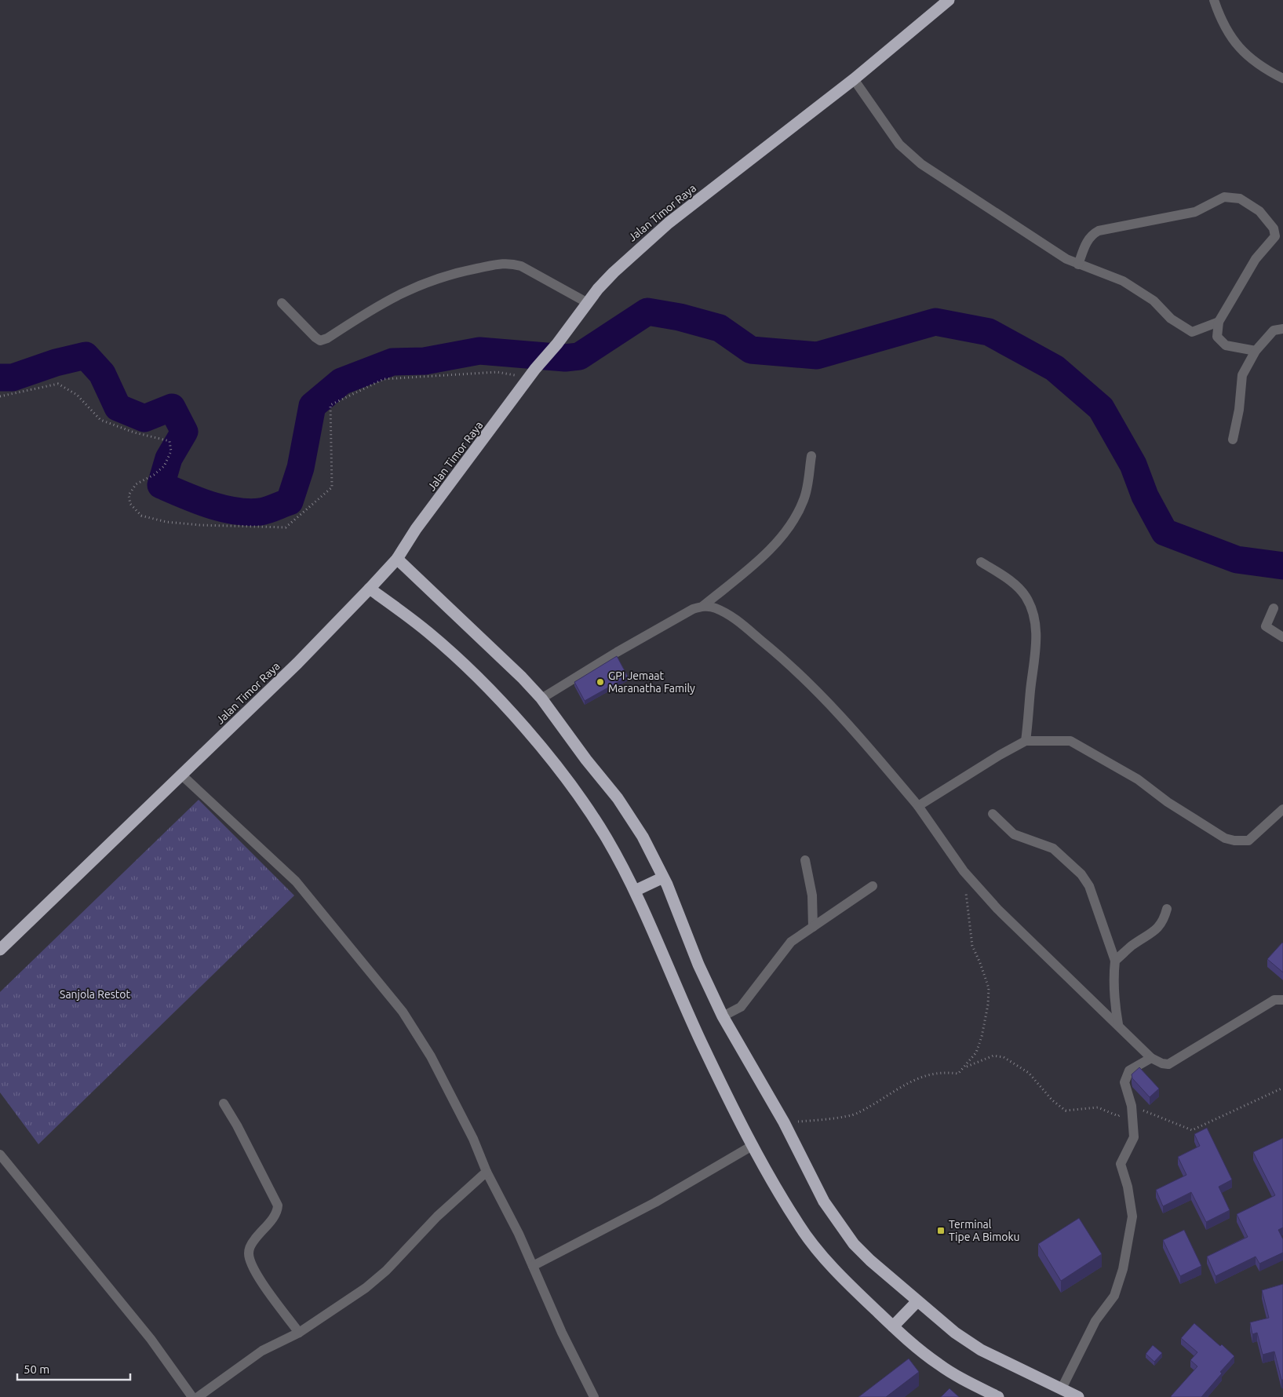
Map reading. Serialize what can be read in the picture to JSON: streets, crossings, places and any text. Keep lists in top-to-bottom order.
{
  "streets": {
    "highway": ["Jalan Timor Raya"]
  },
  "parks": ["Sanjola Restot"],
  "places": {
    "other": ["GPI Jemaat Maranatha Family"],
    "transit": ["Terminal Tipe A Bimoku"]
  },
  "scale_bar": "50 m"
}
